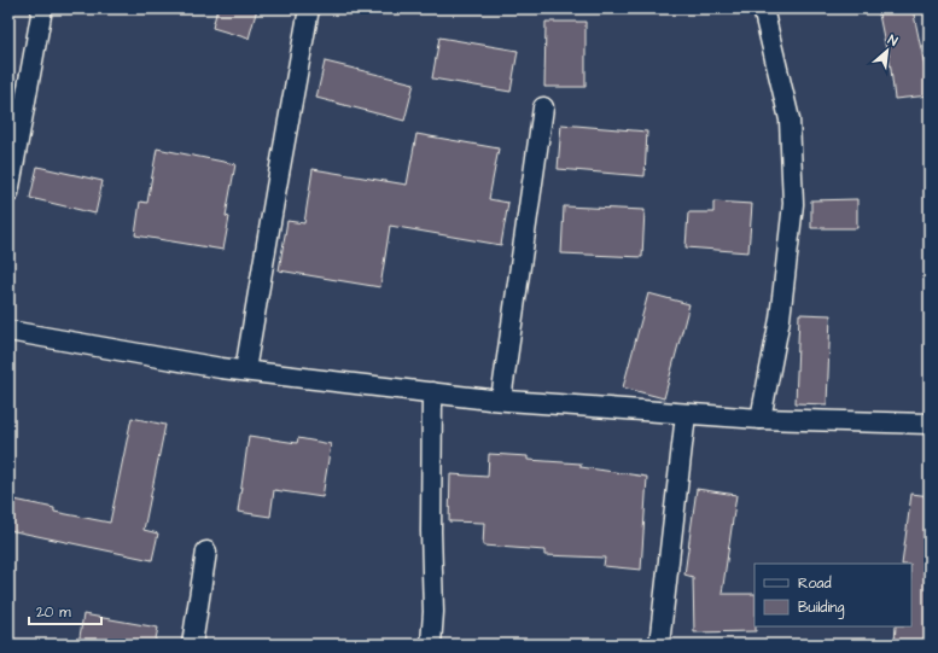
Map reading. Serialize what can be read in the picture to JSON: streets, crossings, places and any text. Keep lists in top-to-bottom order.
{
  "legend": ["Road", "Building"],
  "scale_bar": "20 m",
  "north": "top right"
}
